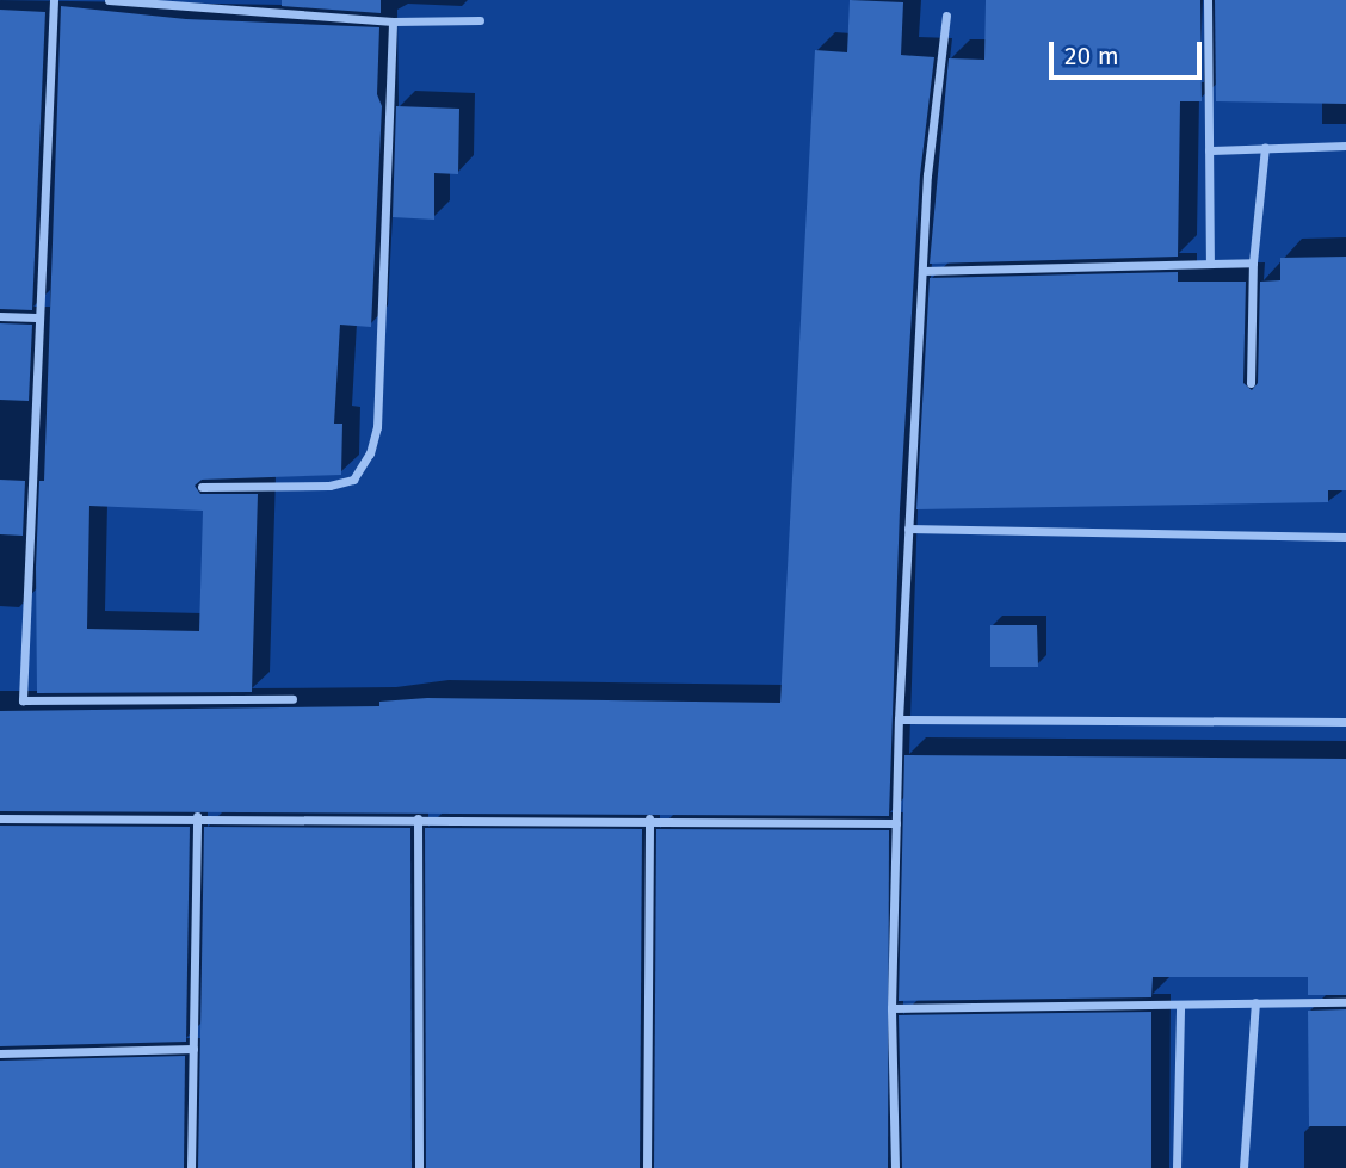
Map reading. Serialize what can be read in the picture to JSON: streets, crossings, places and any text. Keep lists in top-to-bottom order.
{
  "scale_bar": "20 m"
}
